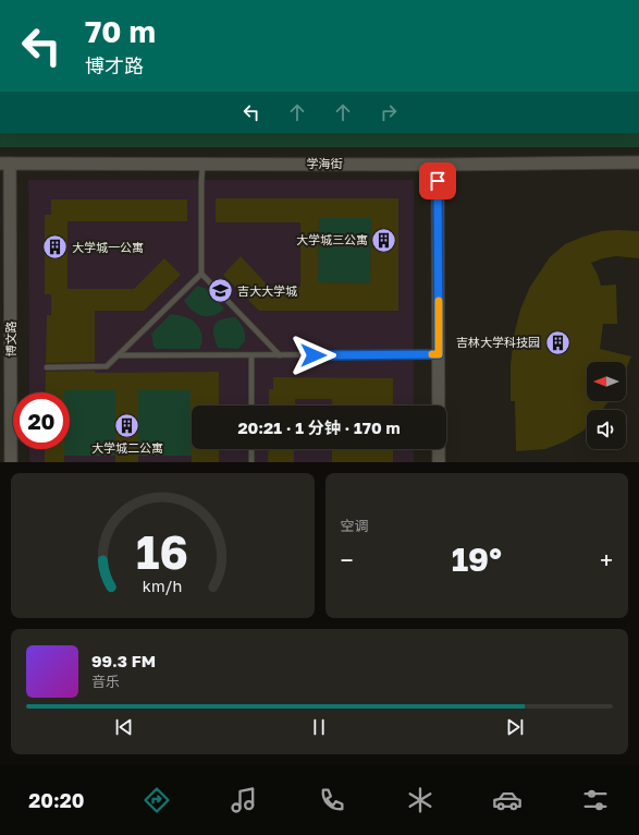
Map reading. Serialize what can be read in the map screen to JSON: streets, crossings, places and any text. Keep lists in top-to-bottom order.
{
  "streets": {
    "street": ["学海街", "博文路"]
  },
  "crossings": [
    ["学海街", "博文路"]
  ],
  "places": {
    "building": [
      "大学城三公寓",
      "大学城一公寓",
      "吉林大学科技园",
      "大学城二公寓"
    ],
    "school or university": ["吉大大学城"]
  },
  "north": "left",
  "page": {
    "turn": ["70 m", "博才路"],
    "limit": "20",
    "trip": "20:21 · 1 分钟 · 170 m",
    "tile": "空调",
    "heat": ["−", "19°", "+"],
    "song": ["99.3 FM", "音乐"],
    "tabs": "20:20",
    "gauge": ["16", "km/h"]
  }
}
